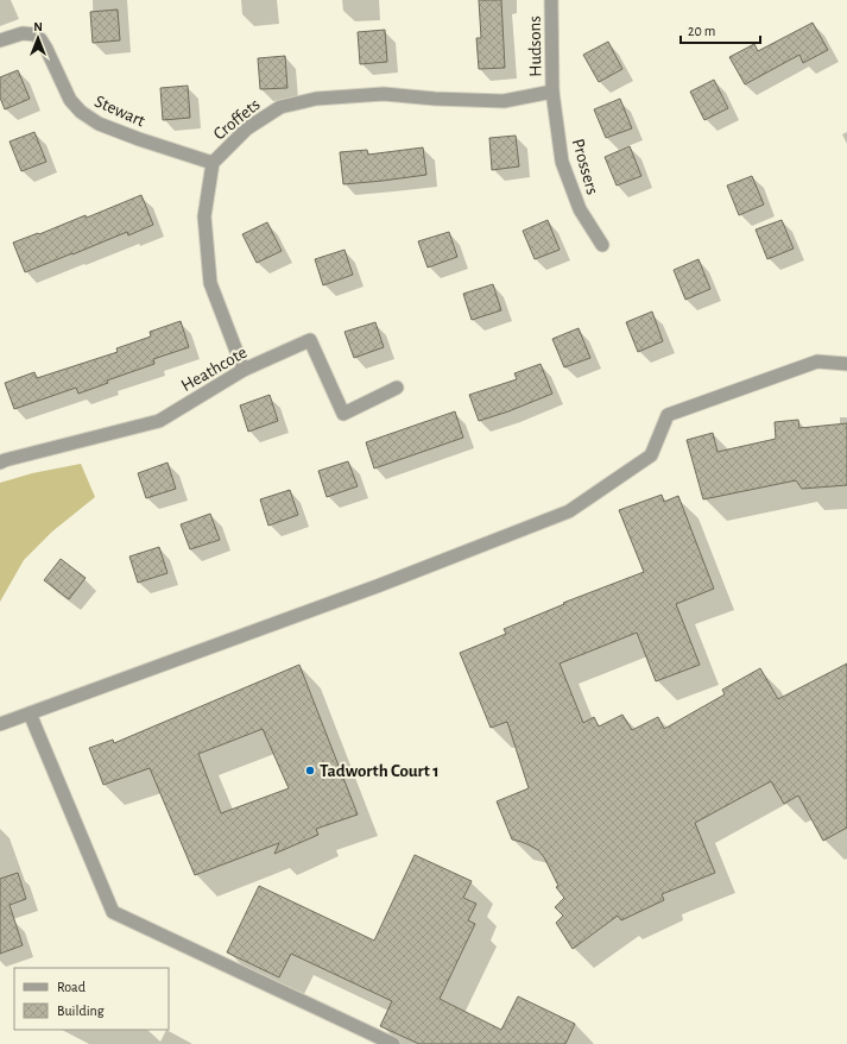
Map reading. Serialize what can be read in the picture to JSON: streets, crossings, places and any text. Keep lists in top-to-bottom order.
{
  "streets": {
    "street": [
      "Hudsons",
      "Stewart",
      "Croffets",
      "Prossers",
      "Heathcote"
    ]
  },
  "crossings": [
    ["Hudsons", "Croffets"],
    ["Hudsons", "Prossers"],
    ["Stewart", "Croffets"],
    ["Croffets", "Prossers"],
    ["Croffets", "Heathcote"]
  ],
  "places": ["Tadworth Court 1"],
  "legend": ["Road", "Building"],
  "scale_bar": "20 m",
  "north": "top"
}
